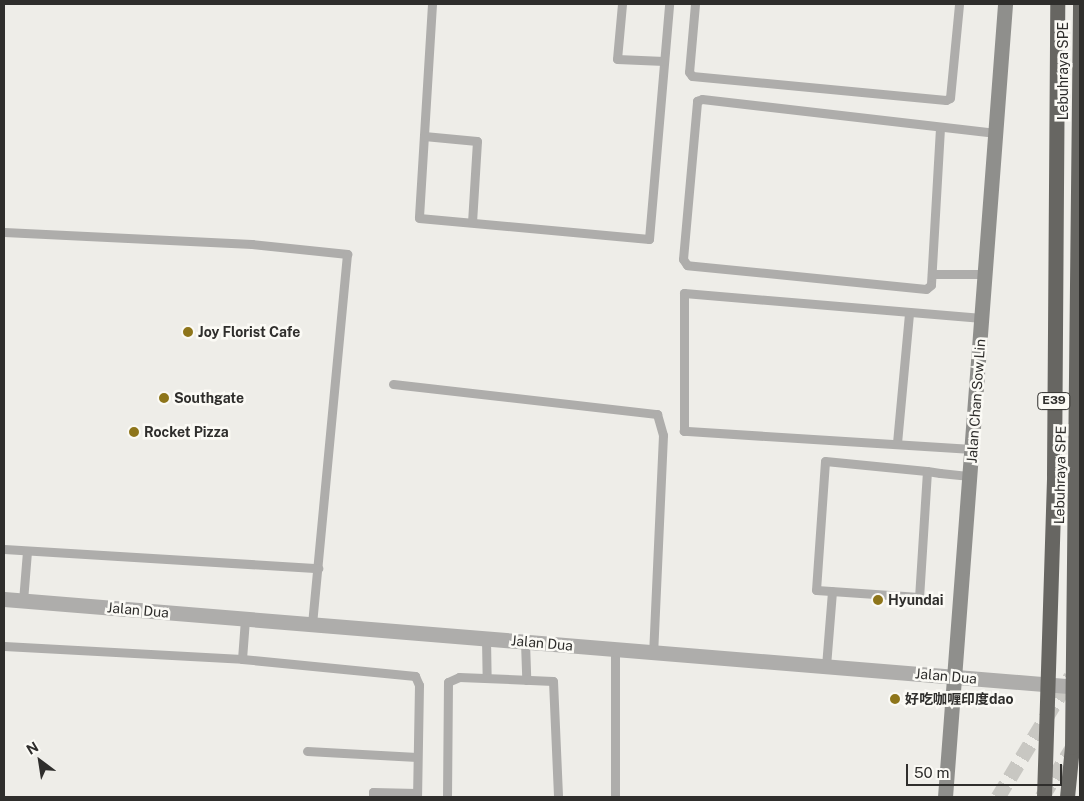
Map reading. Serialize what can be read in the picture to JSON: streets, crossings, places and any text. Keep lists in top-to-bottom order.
{
  "streets": {
    "highway": ["Lebuhraya SPE", "E39"],
    "street": ["Jalan Chan Sow Lin", "Jalan Dua"]
  },
  "crossings": [
    ["Jalan Chan Sow Lin", "Jalan Dua"]
  ],
  "places": [
    "Joy Florist Cafe",
    "Southgate",
    "Rocket Pizza",
    "Hyundai",
    "好吃咖喱印度dao"
  ],
  "scale_bar": "50 m",
  "north": "top left"
}
